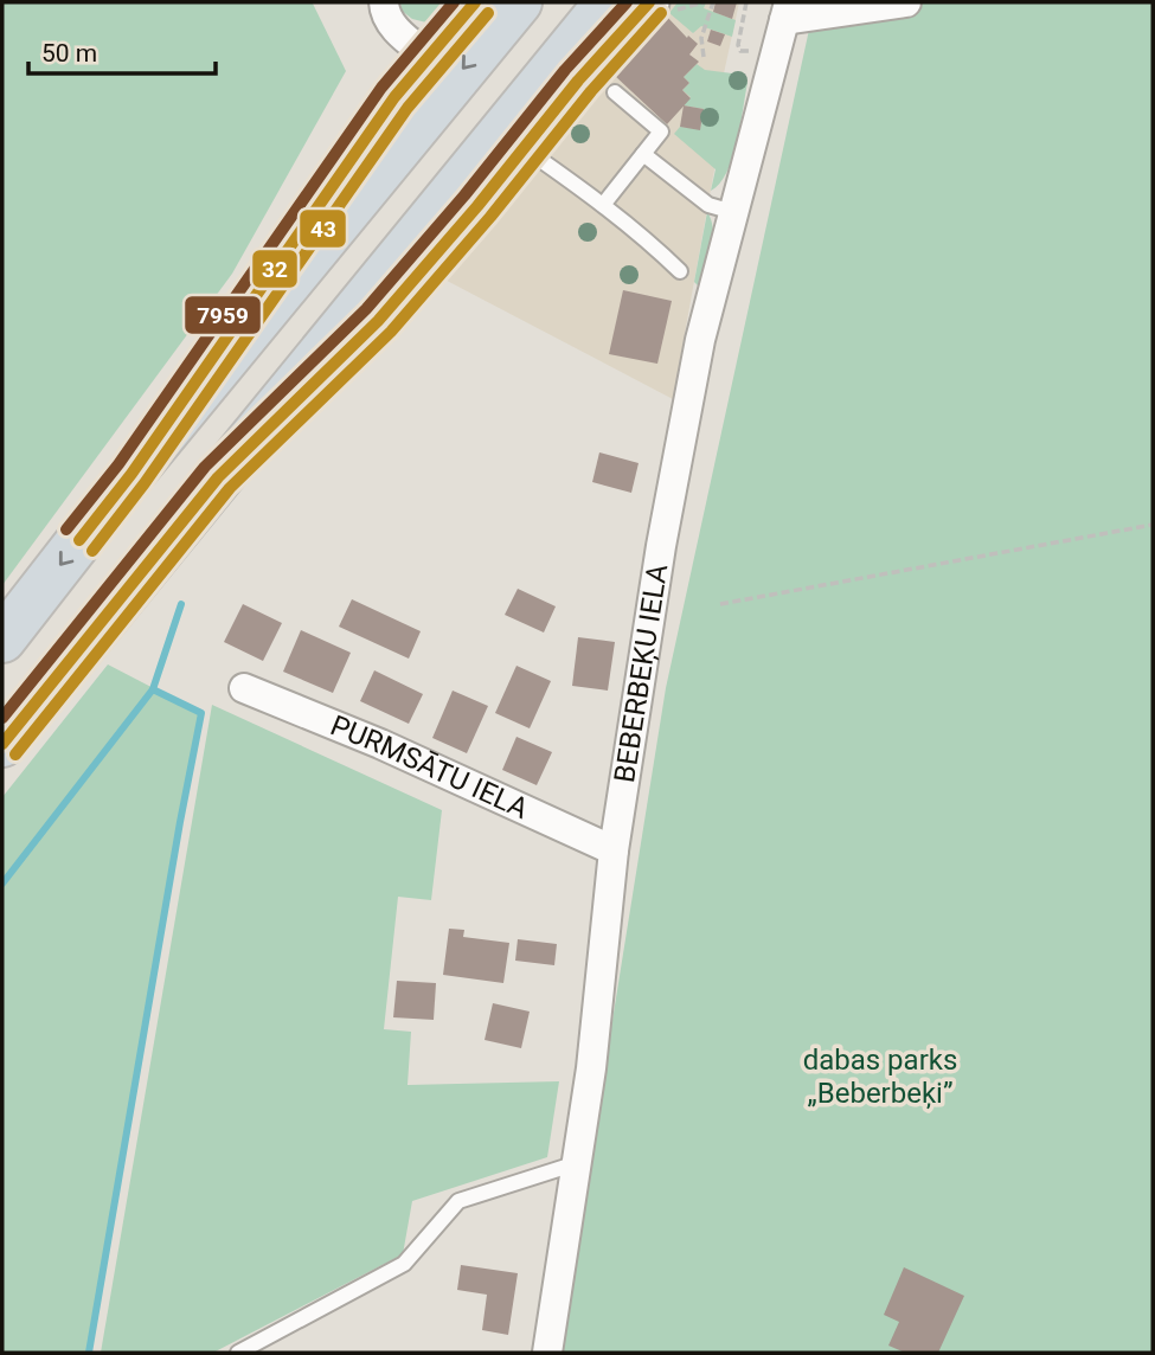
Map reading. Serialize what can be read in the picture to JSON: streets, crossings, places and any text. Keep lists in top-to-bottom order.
{
  "streets": {
    "street": ["BEBERBEĶU IELA", "PURMSĀTU IELA"]
  },
  "crossings": [
    ["BEBERBEĶU IELA", "PURMSĀTU IELA"]
  ],
  "parks": ["dabas parks „Beberbeķi”"],
  "lines": ["transit line 32", "transit line 7959", "transit line 43"],
  "scale_bar": "50 m"
}
